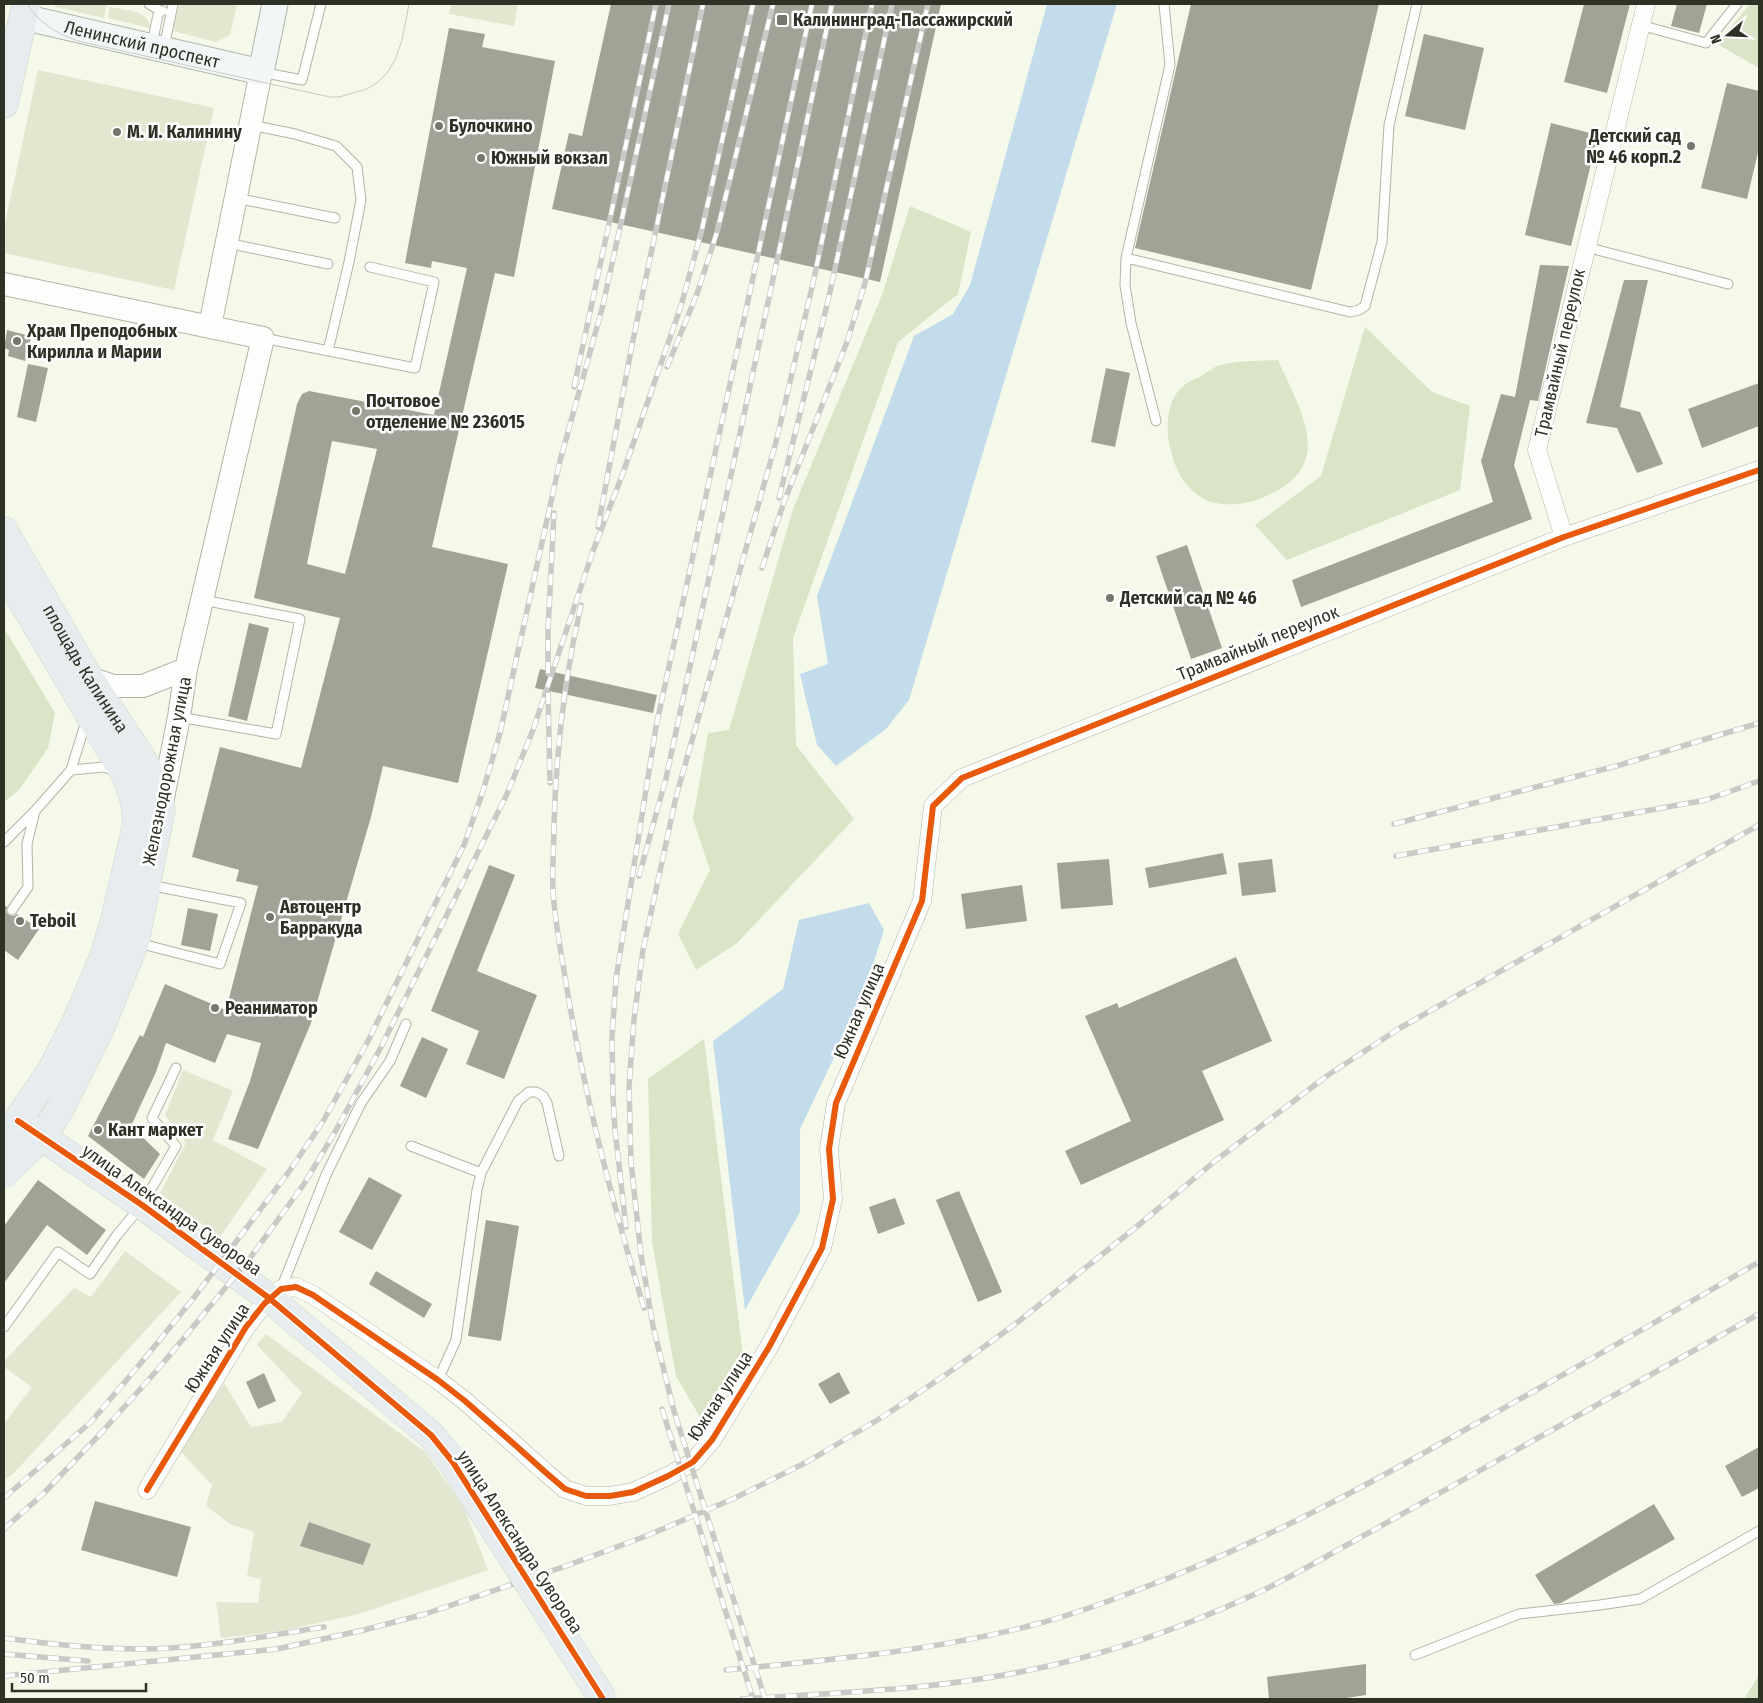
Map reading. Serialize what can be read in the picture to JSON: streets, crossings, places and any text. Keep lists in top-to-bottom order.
{
  "streets": {
    "main road": [
      "Ленинский проспект",
      "площадь Калинина",
      "Железнодорожная улица",
      "улица Александра Суворова"
    ],
    "street": ["Трамвайный переулок", "Южная улица"]
  },
  "crossings": [
    ["Трамвайный переулок", "Южная улица"],
    ["площадь Калинина", "Железнодорожная улица"],
    ["Железнодорожная улица", "улица Александра Суворова"],
    ["Южная улица", "улица Александра Суворова"]
  ],
  "places": {
    "transit": ["Калининград-Пассажирский"],
    "other": [
      "Булочкино",
      "М. И. Калинину",
      "Детский сад № 46 корп.2",
      "Южный вокзал",
      "Храм Преподобных Кирилла и Марии",
      "Почтовое отделение № 236015",
      "Детский сад № 46",
      "Автоцентр Барракуда",
      "Teboil",
      "Реаниматор",
      "Кант маркет"
    ]
  },
  "scale_bar": "50 m",
  "north": "left"
}
